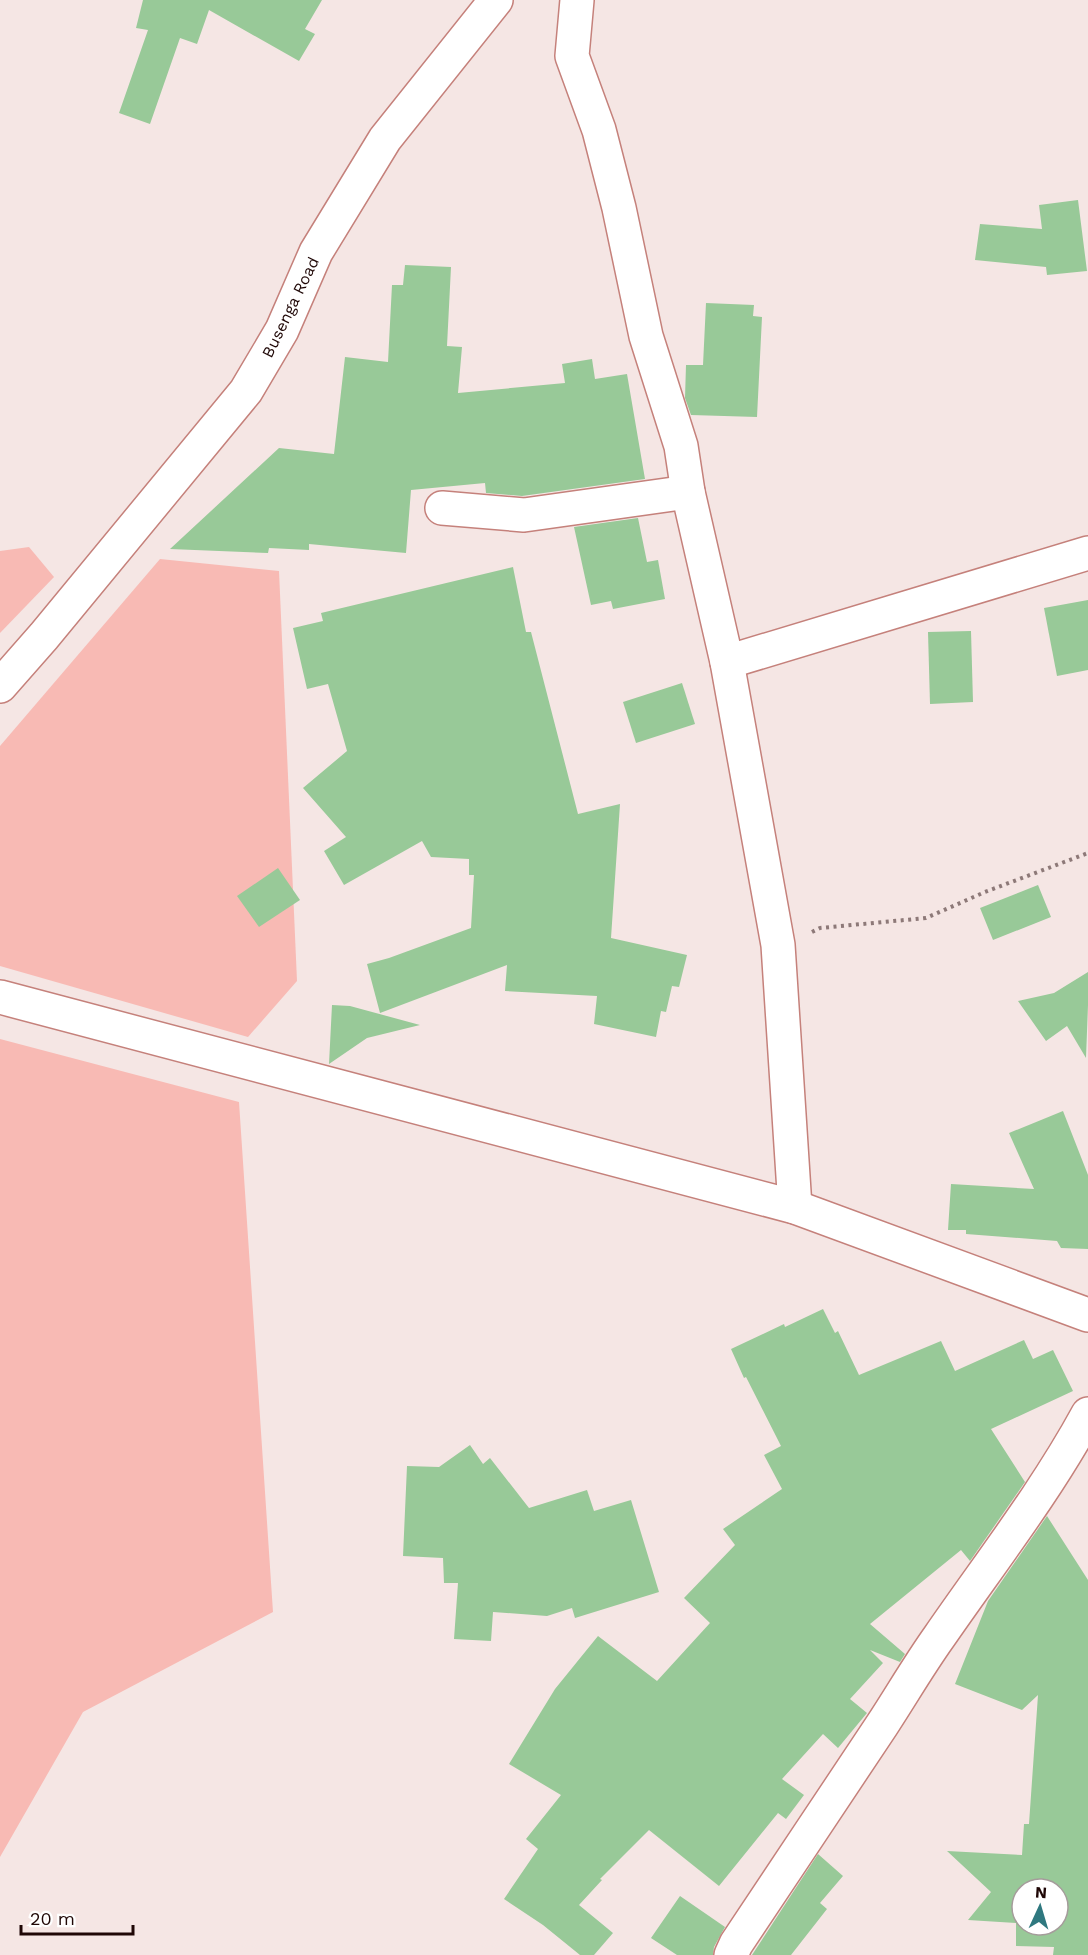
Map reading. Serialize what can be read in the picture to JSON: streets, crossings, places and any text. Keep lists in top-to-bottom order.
{
  "streets": {
    "street": ["Busenga Road"]
  },
  "scale_bar": "20 m",
  "north": "top"
}
